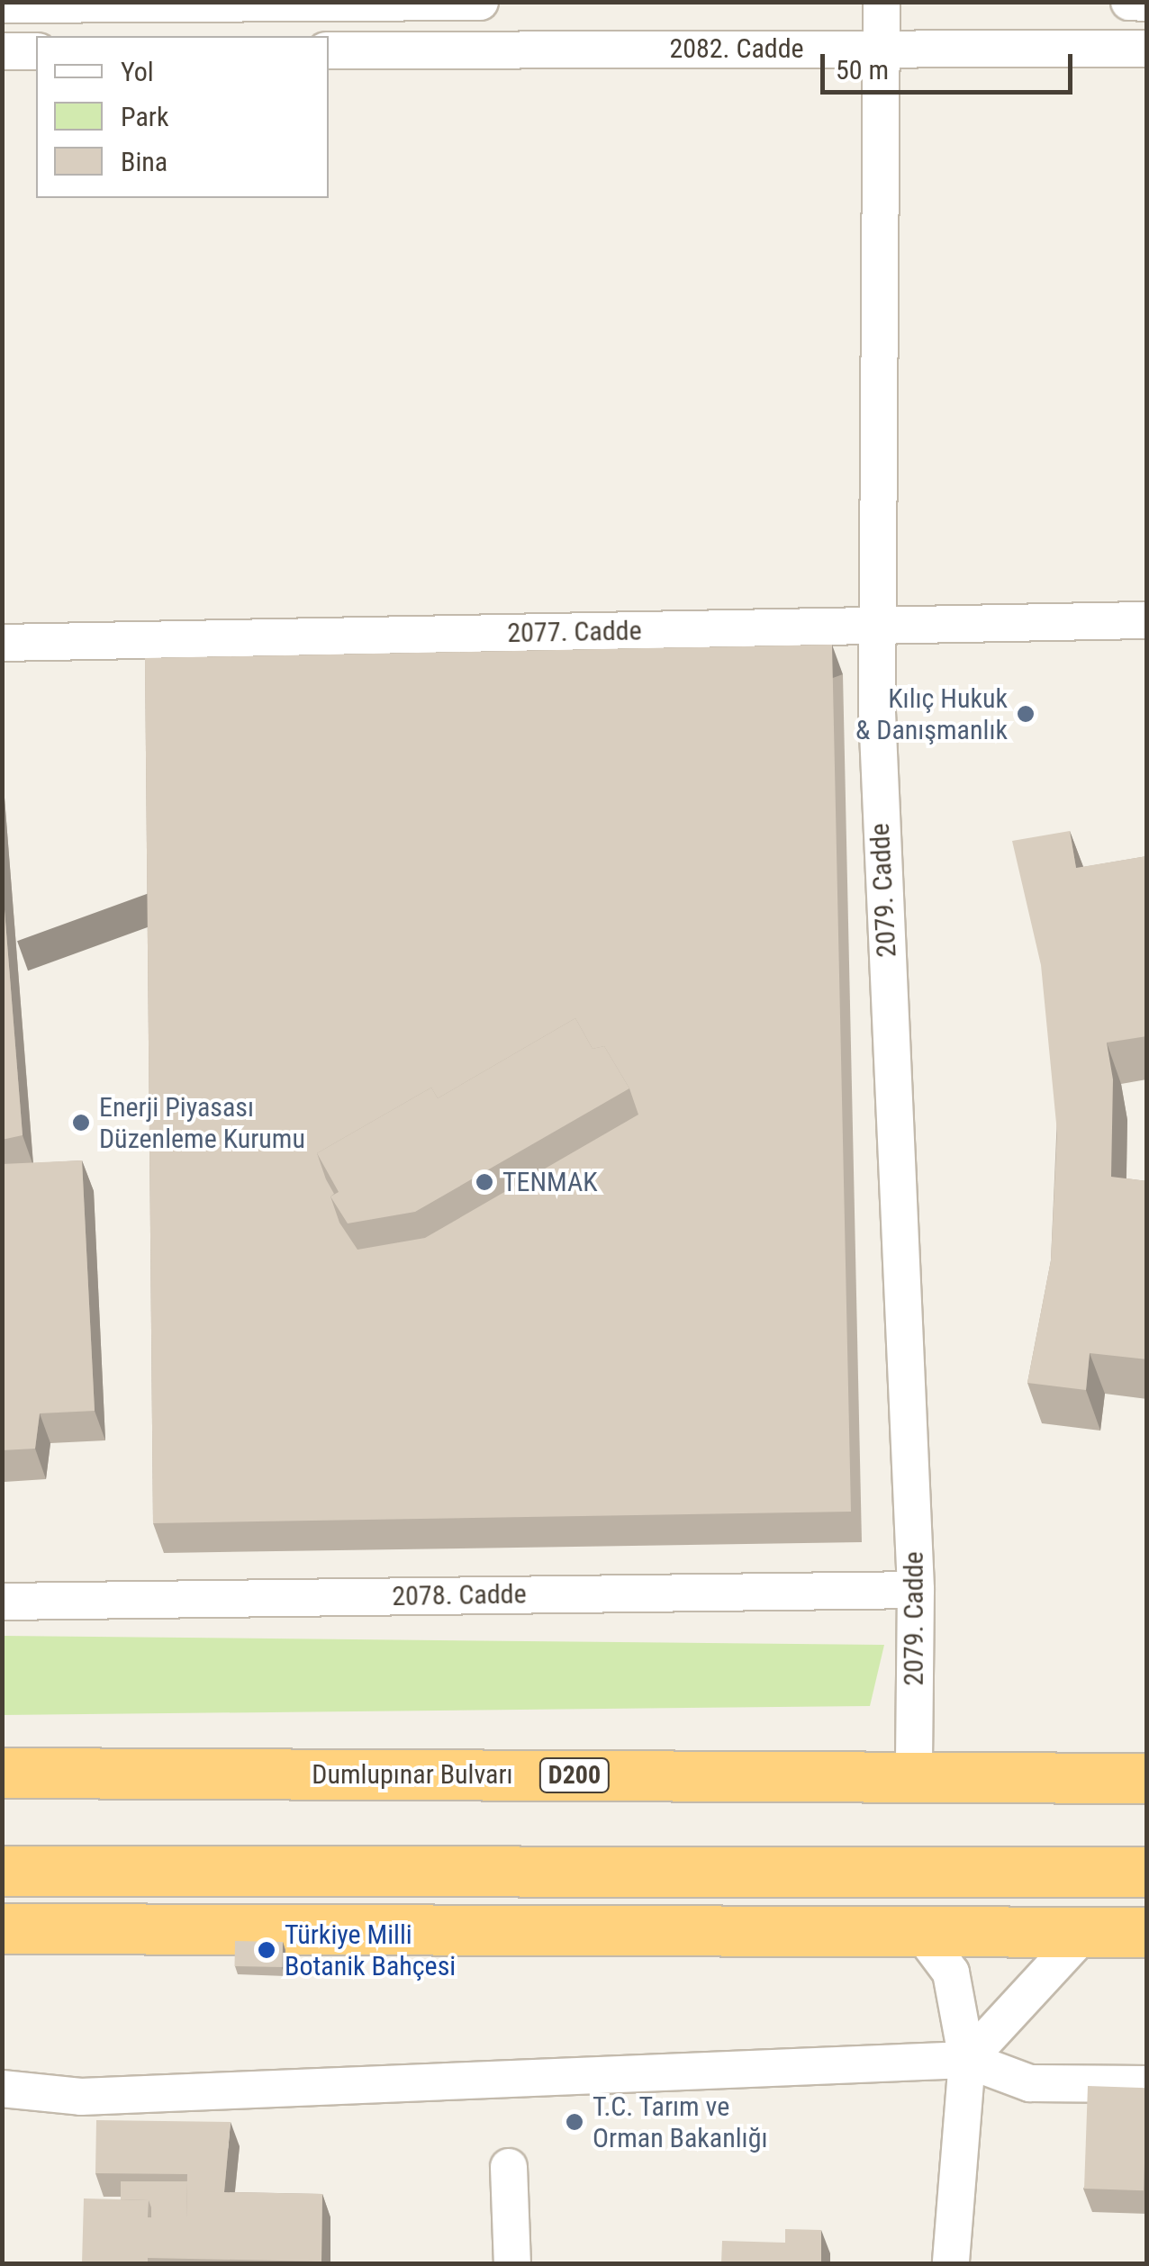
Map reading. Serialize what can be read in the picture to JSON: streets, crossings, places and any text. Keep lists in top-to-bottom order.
{
  "streets": {
    "highway": ["Dumlupınar Bulvarı", "D200"],
    "street": [
      "2082. Cadde",
      "2077. Cadde",
      "2079. Cadde",
      "2078. Cadde"
    ]
  },
  "crossings": [
    ["2082. Cadde", "2079. Cadde"],
    ["2077. Cadde", "2079. Cadde"],
    ["2079. Cadde", "2078. Cadde"],
    ["2079. Cadde", "Dumlupınar Bulvarı"]
  ],
  "places": [
    "Kılıç Hukuk & Danışmanlık",
    "Enerji Piyasası Düzenleme Kurumu",
    "TENMAK",
    "Türkiye Milli Botanik Bahçesi",
    "T.C. Tarım ve Orman Bakanlığı"
  ],
  "legend": ["Yol", "Park", "Bina"],
  "scale_bar": "50 m"
}
